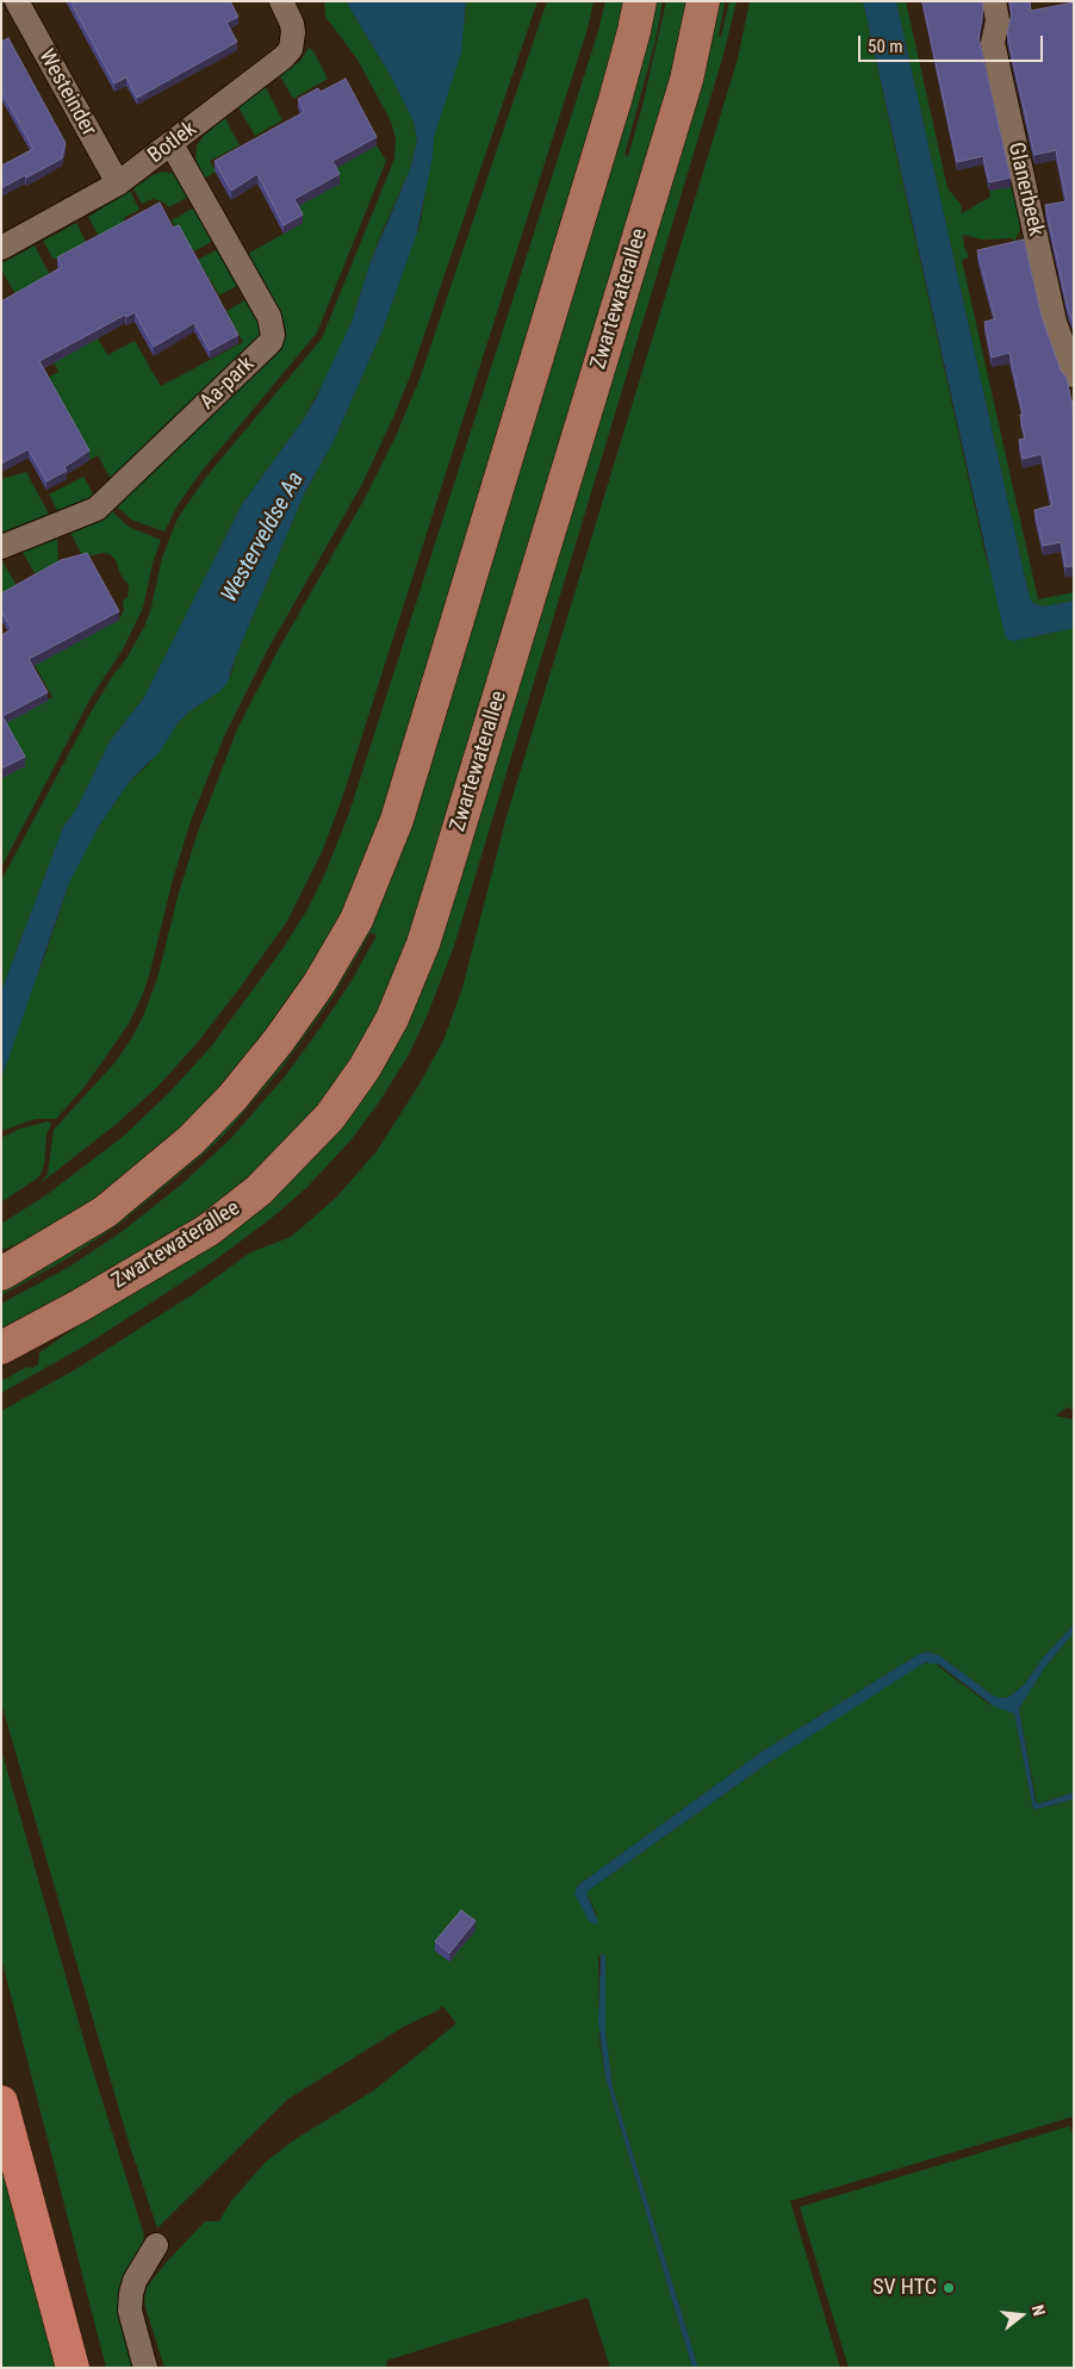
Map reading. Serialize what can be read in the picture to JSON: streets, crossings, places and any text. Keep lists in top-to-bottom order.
{
  "streets": {
    "main road": ["Zwartewaterallee"],
    "street": [
      "Westeinder",
      "Botlek",
      "Glanerbeek",
      "Aa-park"
    ]
  },
  "crossings": [
    ["Westeinder", "Botlek"],
    ["Botlek", "Aa-park"]
  ],
  "water": ["Westerveldse Aa"],
  "places": ["SV HTC"],
  "scale_bar": "50 m",
  "north": "right"
}
